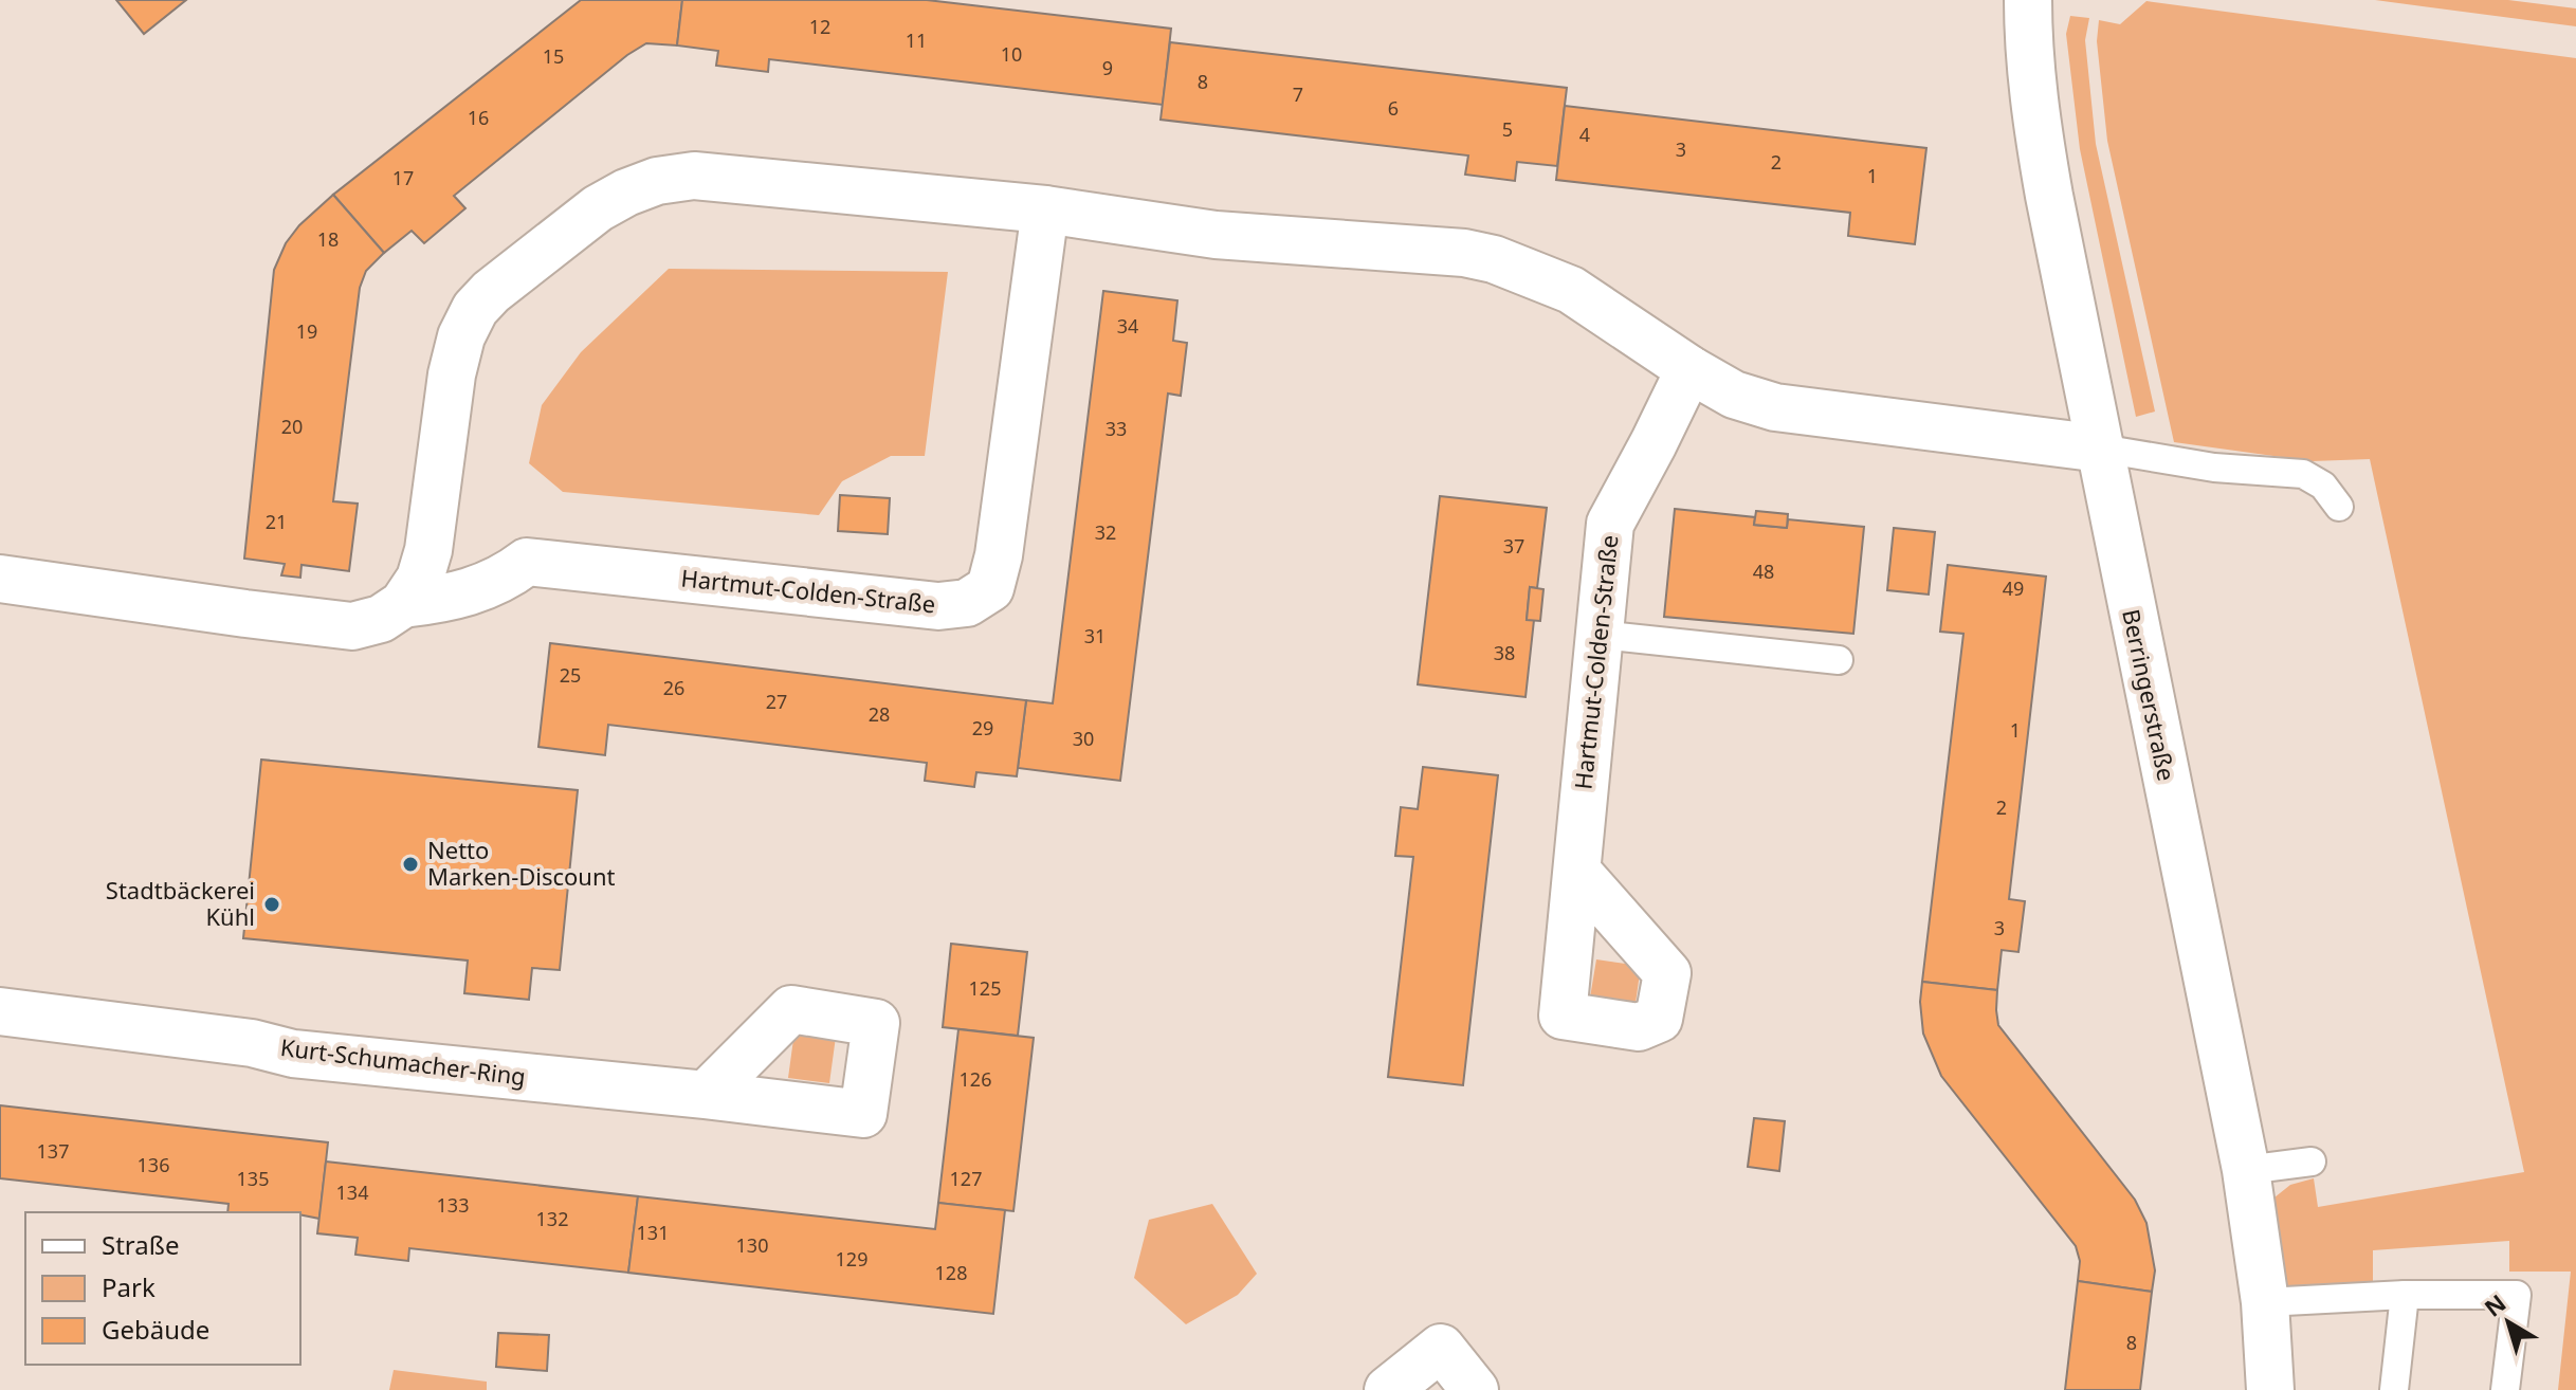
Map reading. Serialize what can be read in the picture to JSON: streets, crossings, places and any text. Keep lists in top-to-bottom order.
{
  "streets": {
    "street": ["Hartmut-Colden-Straße", "Berringerstraße", "Kurt-Schumacher-Ring"]
  },
  "places": ["Netto Marken-Discount", "Stadtbäckerei Kühl"],
  "house_numbers": [
    "12",
    "11",
    "10",
    "15",
    "9",
    "8",
    "7",
    "6",
    "16",
    "5",
    "4",
    "3",
    "2",
    "1",
    "17",
    "18",
    "34",
    "19",
    "20",
    "33",
    "21",
    "32",
    "37",
    "48",
    "49",
    "31",
    "38",
    "25",
    "26",
    "27",
    "28",
    "29",
    "1",
    "30",
    "2",
    "3",
    "125",
    "126",
    "137",
    "136",
    "135",
    "127",
    "134",
    "133",
    "132",
    "131",
    "130",
    "129",
    "128",
    "8"
  ],
  "legend": ["Straße", "Park", "Gebäude"],
  "north": "top left"
}
